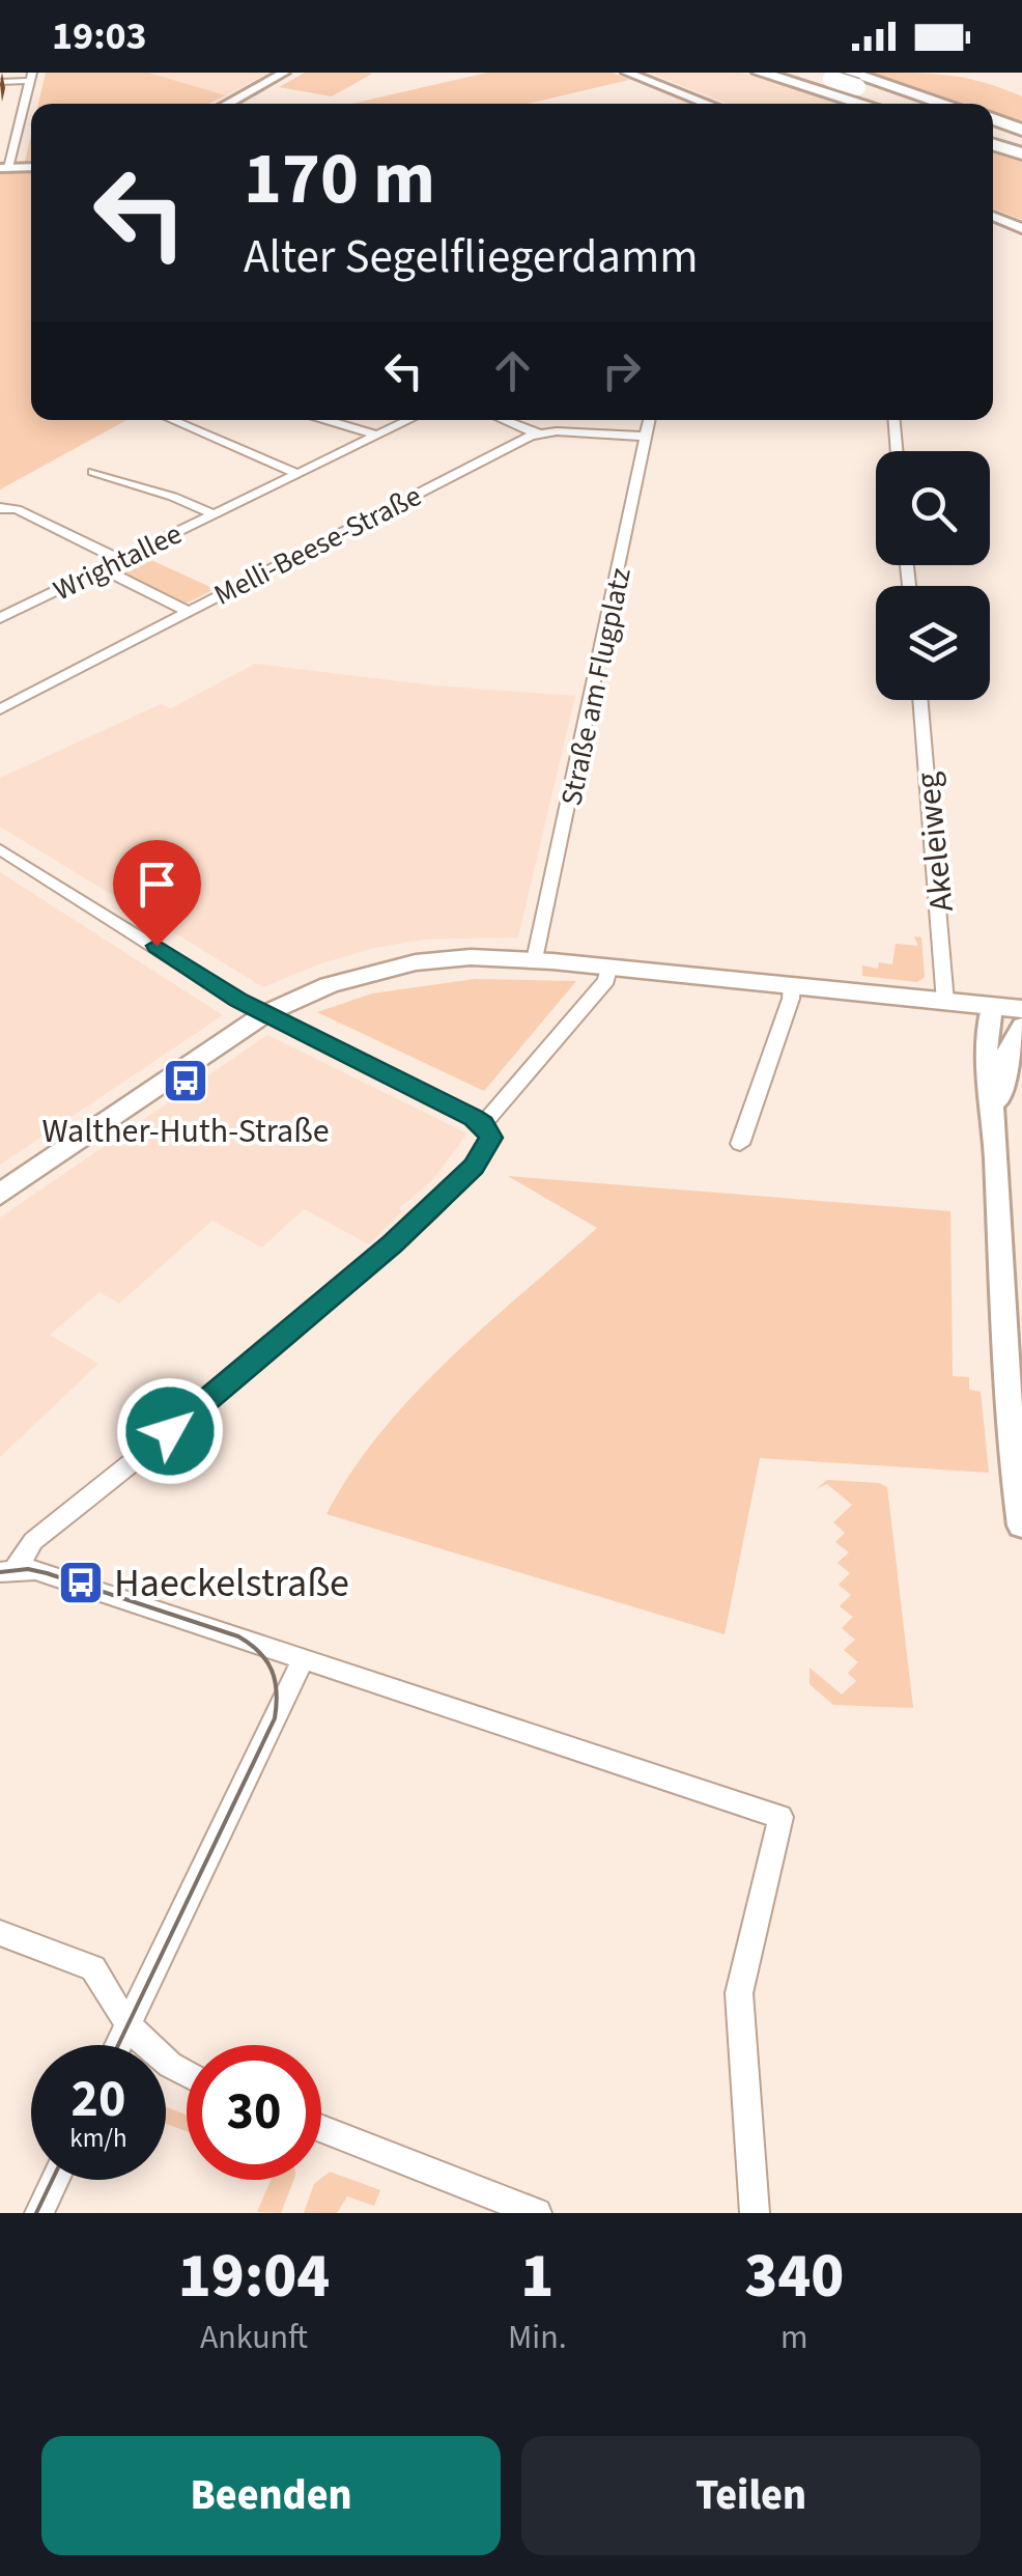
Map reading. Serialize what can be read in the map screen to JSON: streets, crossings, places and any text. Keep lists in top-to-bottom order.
{
  "streets": {
    "street": [
      "Melli-Beese-Straße",
      "Wrightallee",
      "Straße am Flugplatz",
      "Akeleiweg"
    ]
  },
  "crossings": [
    ["Melli-Beese-Straße", "Straße am Flugplatz"]
  ],
  "places": {
    "bus stop": ["Walther-Huth-Straße", "Haeckelstraße"]
  },
  "page": {
    "status": "19:03",
    "turn": ["170 m", "Alter Segelfliegerdamm"],
    "speed": "20 km/h",
    "limit": "30",
    "eta": [
      "19:04",
      "Ankunft",
      "1",
      "Min.",
      "340",
      "m"
    ],
    "buttons": ["Beenden", "Teilen"]
  }
}
